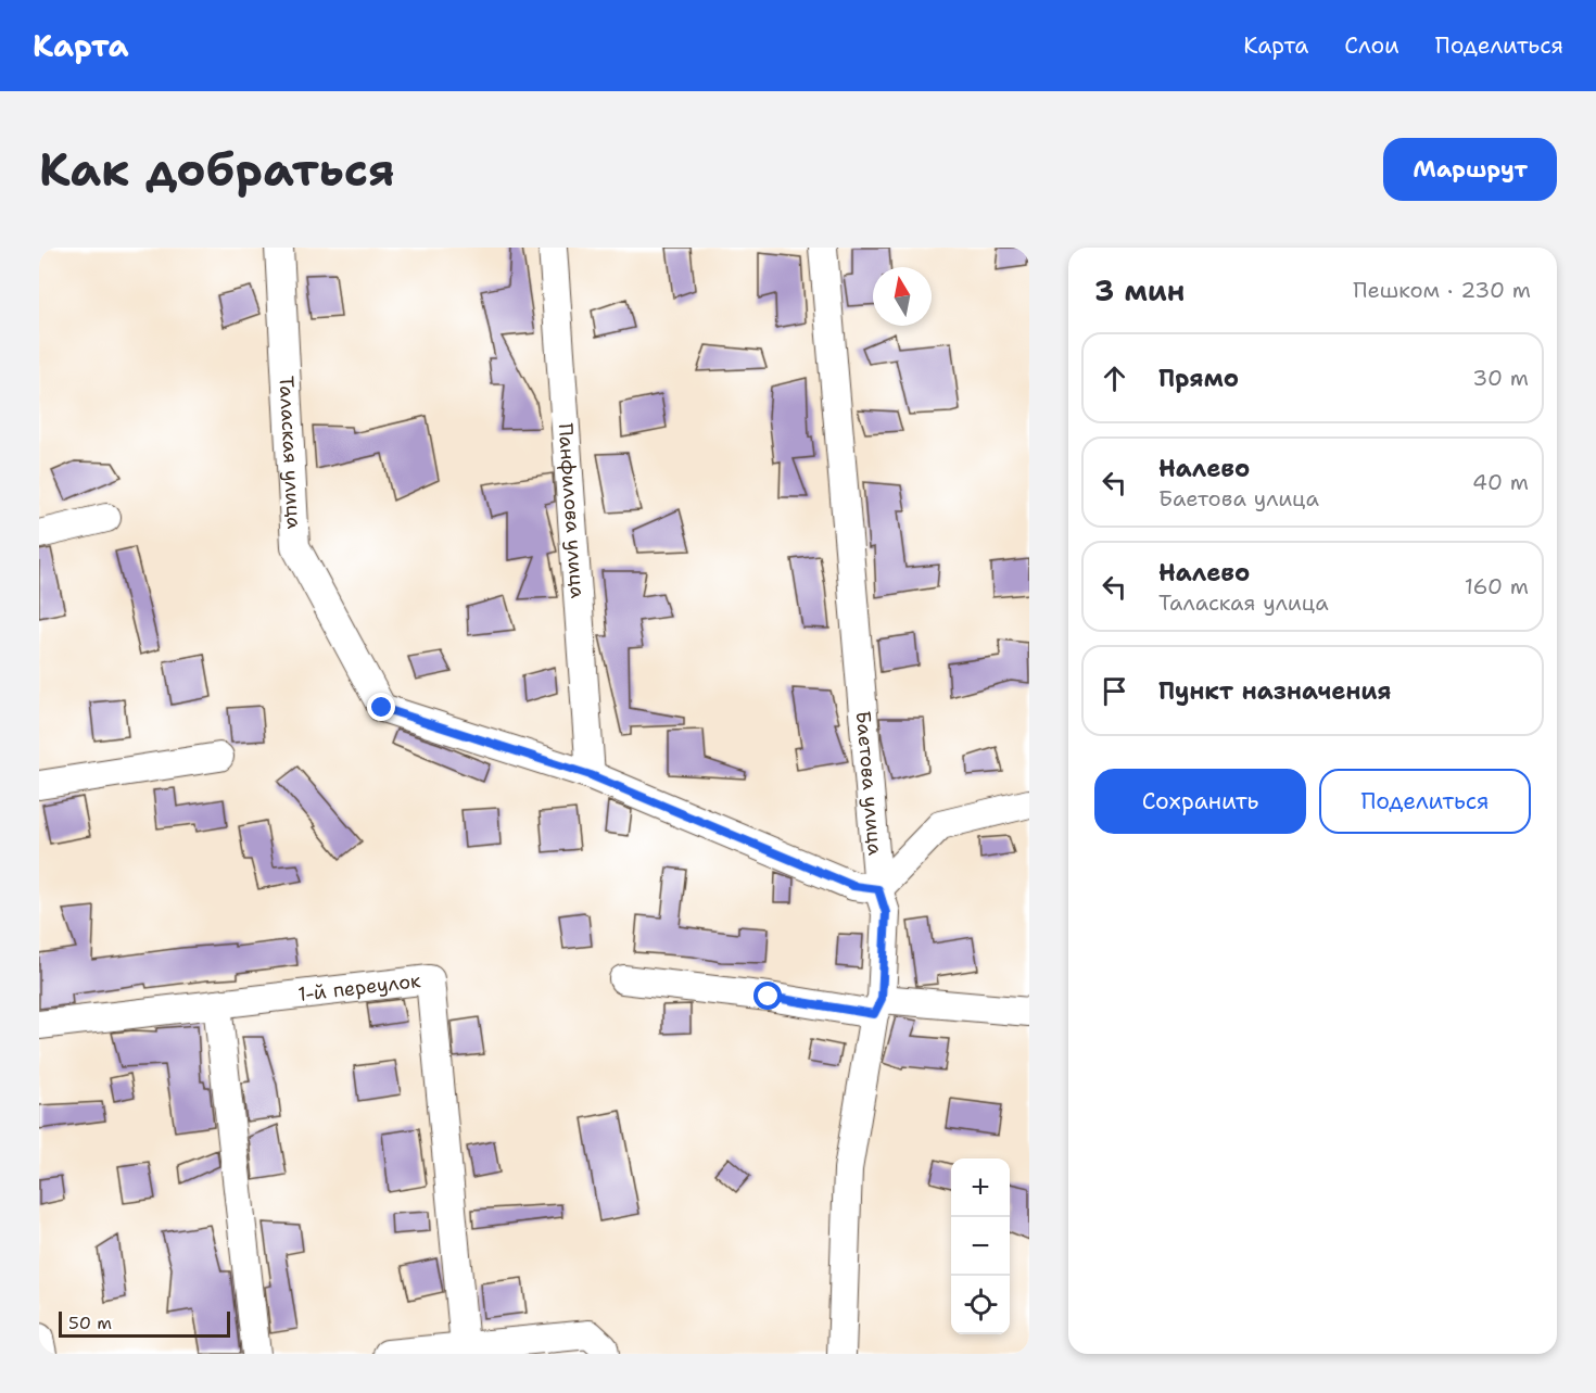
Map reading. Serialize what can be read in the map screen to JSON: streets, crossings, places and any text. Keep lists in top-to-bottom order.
{
  "streets": {
    "street": [
      "Талаская улица",
      "Панфилова улица",
      "Баетова улица",
      "1-й переулок"
    ]
  },
  "crossings": [
    ["Талаская улица", "Панфилова улица"],
    ["Талаская улица", "Баетова улица"]
  ],
  "scale_bar": "50 m",
  "north": "top",
  "page": {
    "header": "Карта",
    "nav": ["Карта", "Слои", "Поделиться"],
    "buttons": [
      "Маршрут",
      ["Сохранить", "Поделиться"]
    ],
    "title": "Как добраться",
    "heading": ["3 мин", "Пешком · 230 m"],
    "list": [
      ["Прямо", "30 m"],
      ["Налево", "Баетова улица", "40 m"],
      ["Налево", "Талаская улица", "160 m"],
      "Пункт назначения"
    ],
    "map_buttons": ["+", "−"],
    "scale": "50 m"
  }
}
